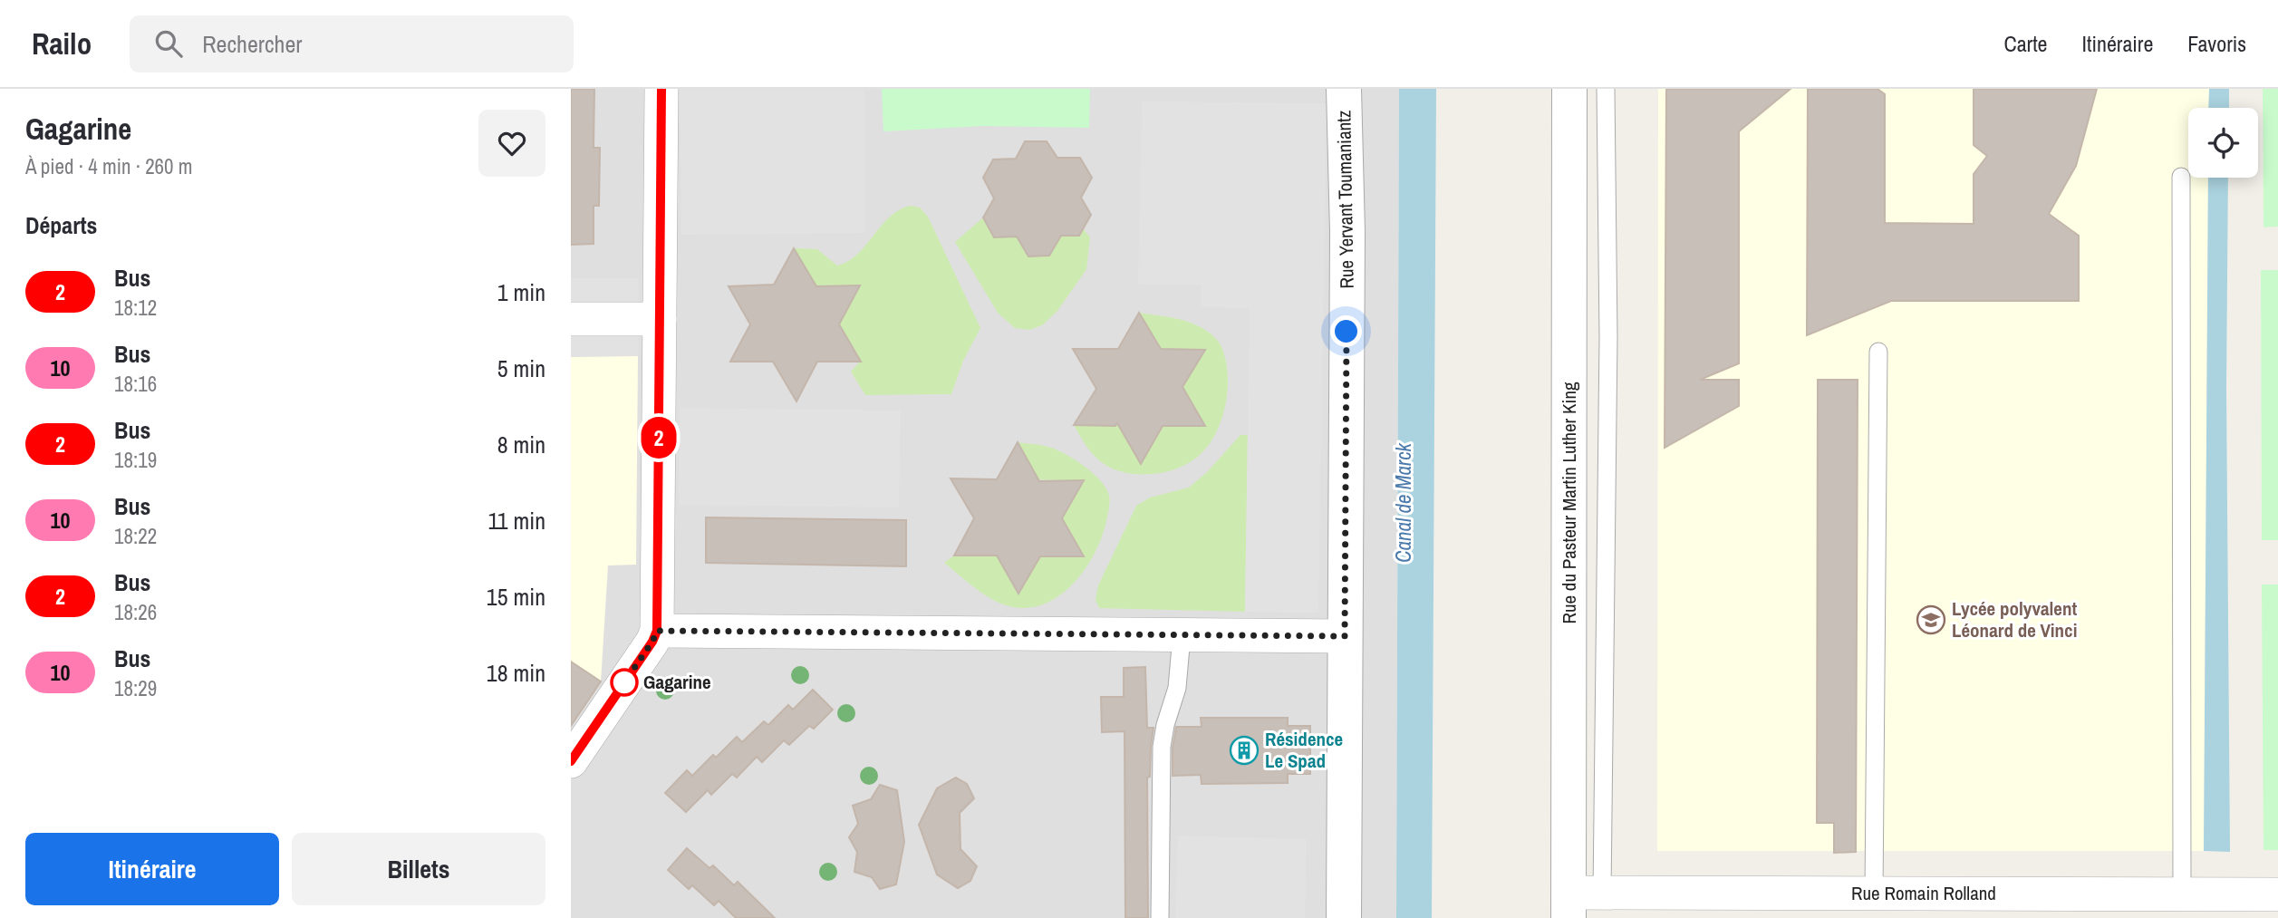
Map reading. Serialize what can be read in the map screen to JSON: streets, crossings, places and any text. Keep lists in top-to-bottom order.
{
  "streets": {
    "street": ["Rue Yervant Toumaniantz", "Rue du Pasteur Martin Luther King", "Rue Romain Rolland"]
  },
  "crossings": [
    ["Rue du Pasteur Martin Luther King", "Rue Romain Rolland"]
  ],
  "water": ["Canal de Marck"],
  "places": {
    "school or university": ["Lycée polyvalent Léonard de Vinci"],
    "other": ["Gagarine"],
    "building": ["Résidence Le Spad"]
  },
  "lines": ["bus line 2"],
  "page": {
    "header": "Railo",
    "search": "Rechercher",
    "nav": ["Carte", "Itinéraire", "Favoris"],
    "heading": [
      ["Gagarine", "À pied · 4 min · 260 m"],
      "Départs"
    ],
    "on_map": "2",
    "list": [
      {
        "mark": "2",
        "name": "Bus",
        "note": "18:12",
        "value": "1 min"
      },
      {
        "mark": "10",
        "name": "Bus",
        "note": "18:16",
        "value": "5 min"
      },
      {
        "mark": "2",
        "name": "Bus",
        "note": "18:19",
        "value": "8 min"
      },
      {
        "mark": "10",
        "name": "Bus",
        "note": "18:22",
        "value": "11 min"
      },
      {
        "mark": "2",
        "name": "Bus",
        "note": "18:26",
        "value": "15 min"
      },
      {
        "mark": "10",
        "name": "Bus",
        "note": "18:29",
        "value": "18 min"
      }
    ],
    "buttons": ["Itinéraire", "Billets"]
  }
}
